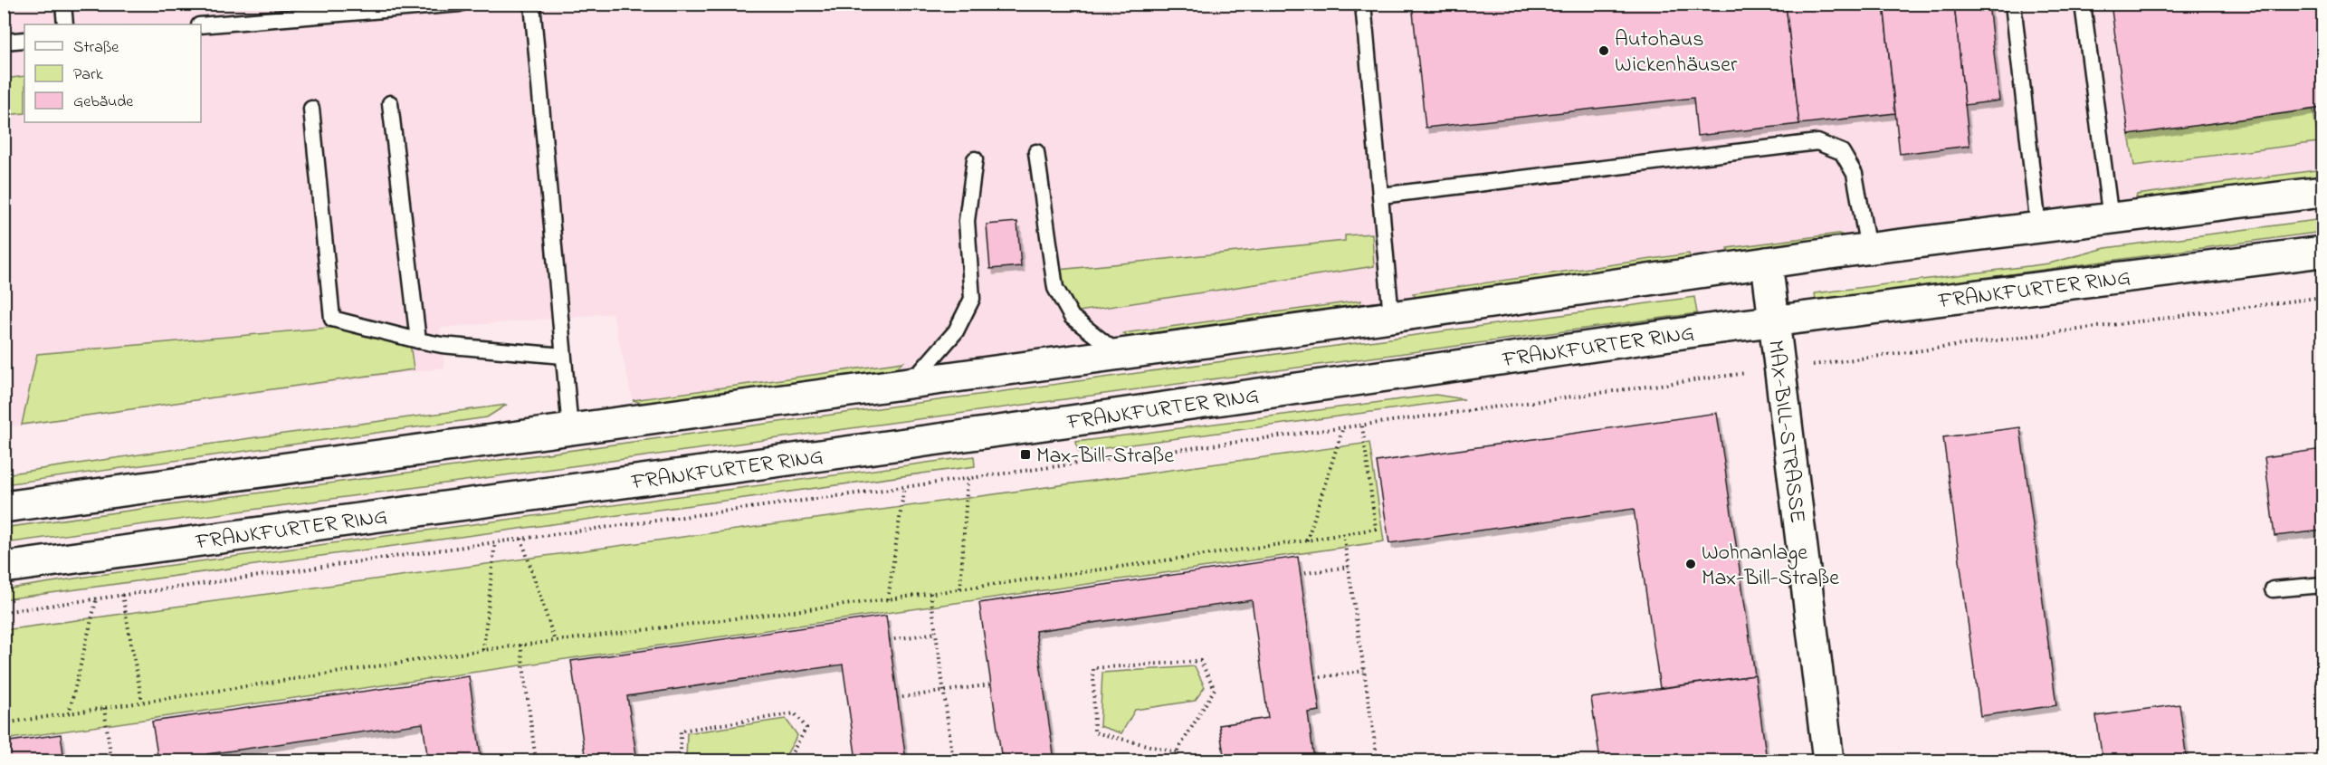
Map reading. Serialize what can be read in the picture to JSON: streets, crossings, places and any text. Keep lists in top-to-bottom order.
{
  "streets": {
    "main road": ["FRANKFURTER RING", "MAX-BILL-STRASSE"]
  },
  "crossings": [
    ["FRANKFURTER RING", "MAX-BILL-STRASSE"]
  ],
  "places": {
    "other": ["Autohaus Wickenhäuser", "Wohnanlage Max-Bill-Straße"],
    "transit": ["Max-Bill-Straße"]
  },
  "legend": ["Straße", "Park", "Gebäude"]
}
